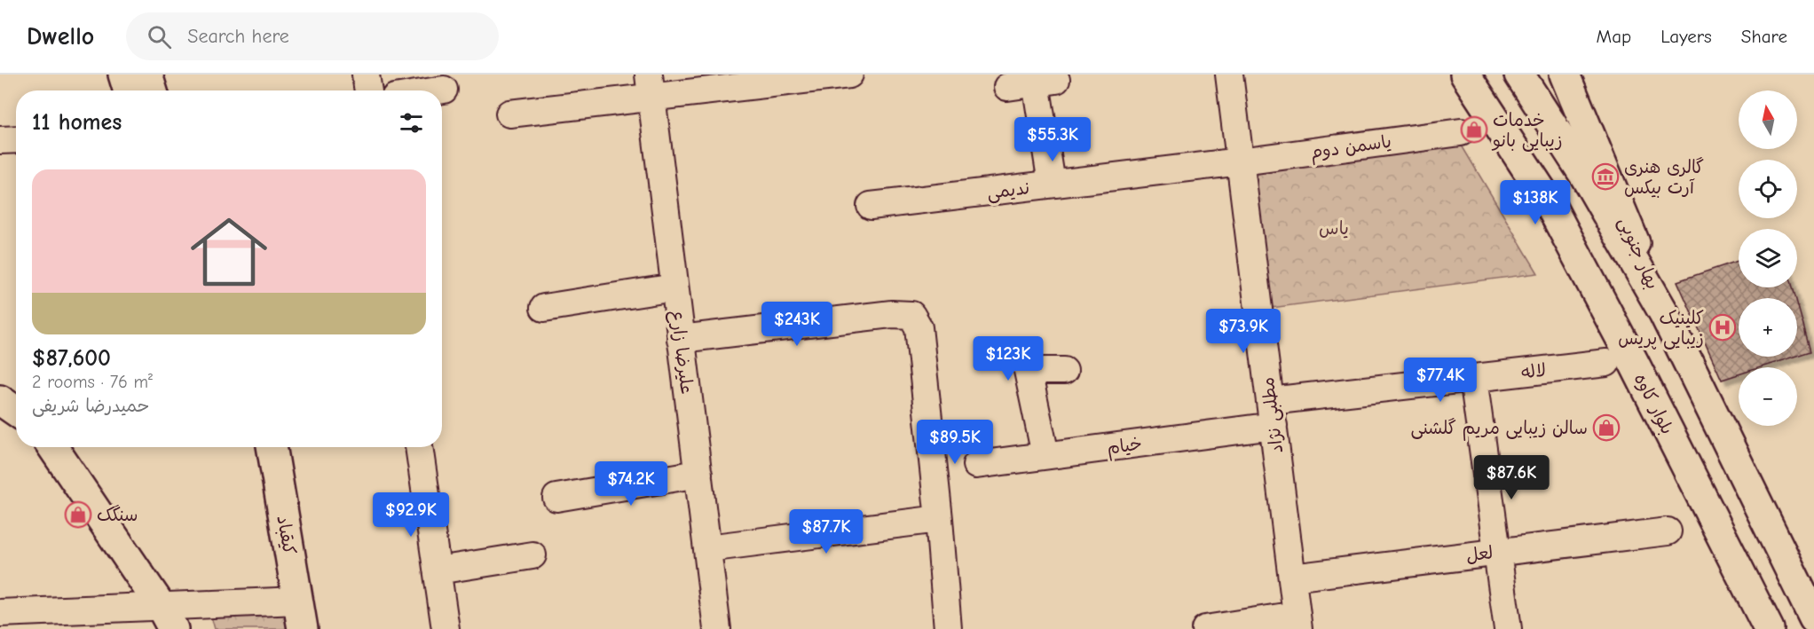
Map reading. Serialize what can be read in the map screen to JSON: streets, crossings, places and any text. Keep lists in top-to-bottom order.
{
  "streets": {
    "main road": ["بهار جنوبی", "بلوار کاوه", "کیقباد"],
    "street": [
      "یاسمن دوم",
      "ندیمی",
      "علیرضا زارع",
      "لاله",
      "مطلبی نژاد",
      "خیام",
      "لعل"
    ]
  },
  "crossings": [
    ["یاسمن دوم", "ندیمی"],
    ["یاسمن دوم", "مطلبی نژاد"],
    ["ندیمی", "مطلبی نژاد"],
    ["لاله", "مطلبی نژاد"],
    ["لاله", "خیام"],
    ["مطلبی نژاد", "خیام"],
    ["مطلبی نژاد", "لعل"]
  ],
  "parks": ["یاس"],
  "places": {
    "shop": ["خدمات زیبایی بانو", "سالن زیبایی مریم گلشنی", "سنگک"],
    "museum": ["گالری هنری آرت بیکس"],
    "hospital": ["کلینیک زیبایی پریس"]
  },
  "north": "top",
  "page": {
    "header": "Dwello",
    "search": "Search here",
    "nav": ["Map", "Layers", "Share"],
    "map_buttons": ["+", "−"],
    "heading": "11 homes",
    "price": [
      "$55.3K",
      "$138K",
      "$243K",
      "$73.9K",
      "$123K",
      "$77.4K",
      "$89.5K",
      "$87.6K",
      "$74.2K",
      "$92.9K",
      "$87.7K"
    ],
    "list": [
      {
        "name": "$87,600",
        "note": "2 rooms · 76 m² · حمیدرضا شریفی"
      }
    ]
  }
}
